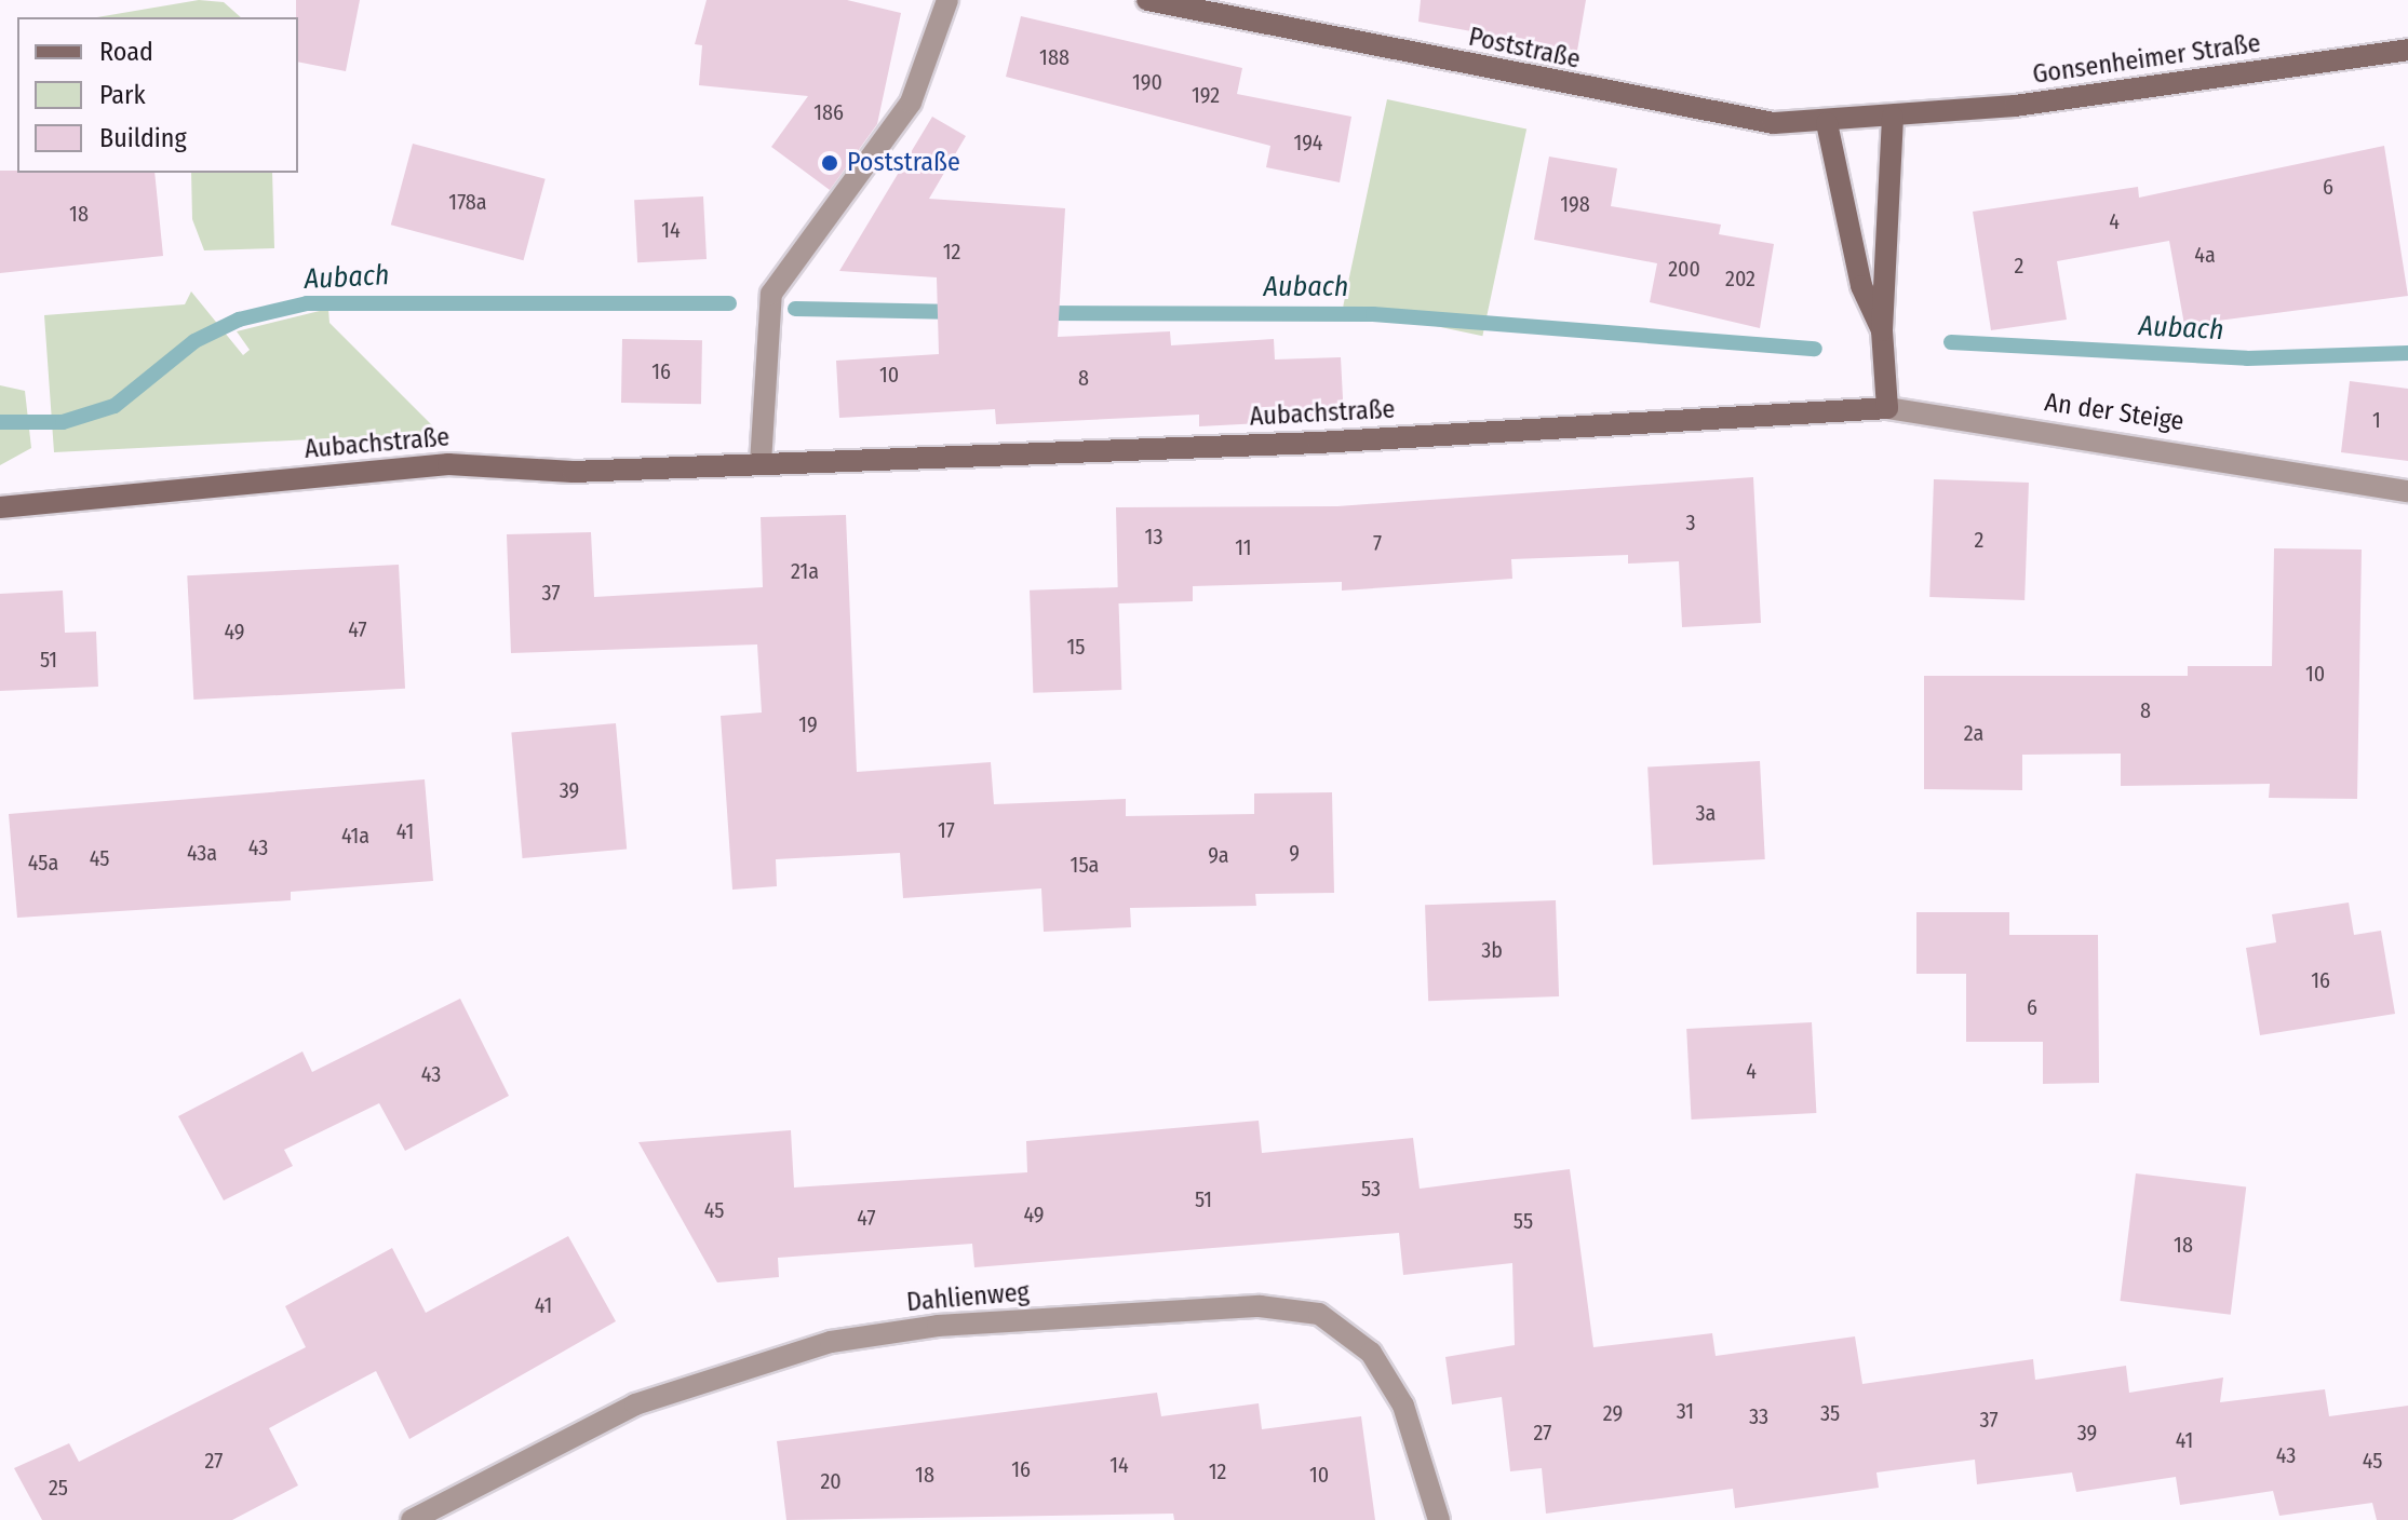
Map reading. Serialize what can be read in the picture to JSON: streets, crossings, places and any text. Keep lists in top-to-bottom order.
{
  "streets": {
    "main road": ["Poststraße", "Gonsenheimer Straße", "Aubachstraße"],
    "street": ["An der Steige", "Dahlienweg"]
  },
  "crossings": [
    ["Poststraße", "Gonsenheimer Straße"],
    ["An der Steige", "Aubachstraße"]
  ],
  "water": ["Aubach"],
  "places": ["Poststraße"],
  "house_numbers": [
    "188",
    "190",
    "192",
    "186",
    "194",
    "6",
    "178a",
    "198",
    "18",
    "4",
    "14",
    "12",
    "4a",
    "2",
    "200",
    "202",
    "16",
    "10",
    "8",
    "1",
    "3",
    "13",
    "2",
    "7",
    "11",
    "21a",
    "37",
    "47",
    "49",
    "15",
    "51",
    "10",
    "8",
    "19",
    "2a",
    "39",
    "3a",
    "17",
    "41",
    "41a",
    "43",
    "43a",
    "9",
    "9a",
    "45",
    "45a",
    "15a",
    "3b",
    "16",
    "6",
    "4",
    "43",
    "53",
    "51",
    "45",
    "49",
    "47",
    "55",
    "18",
    "41",
    "31",
    "29",
    "35",
    "33",
    "37",
    "27",
    "39",
    "41",
    "43",
    "27",
    "45",
    "14",
    "16",
    "12",
    "18",
    "10",
    "20",
    "25"
  ],
  "legend": ["Road", "Park", "Building"]
}
